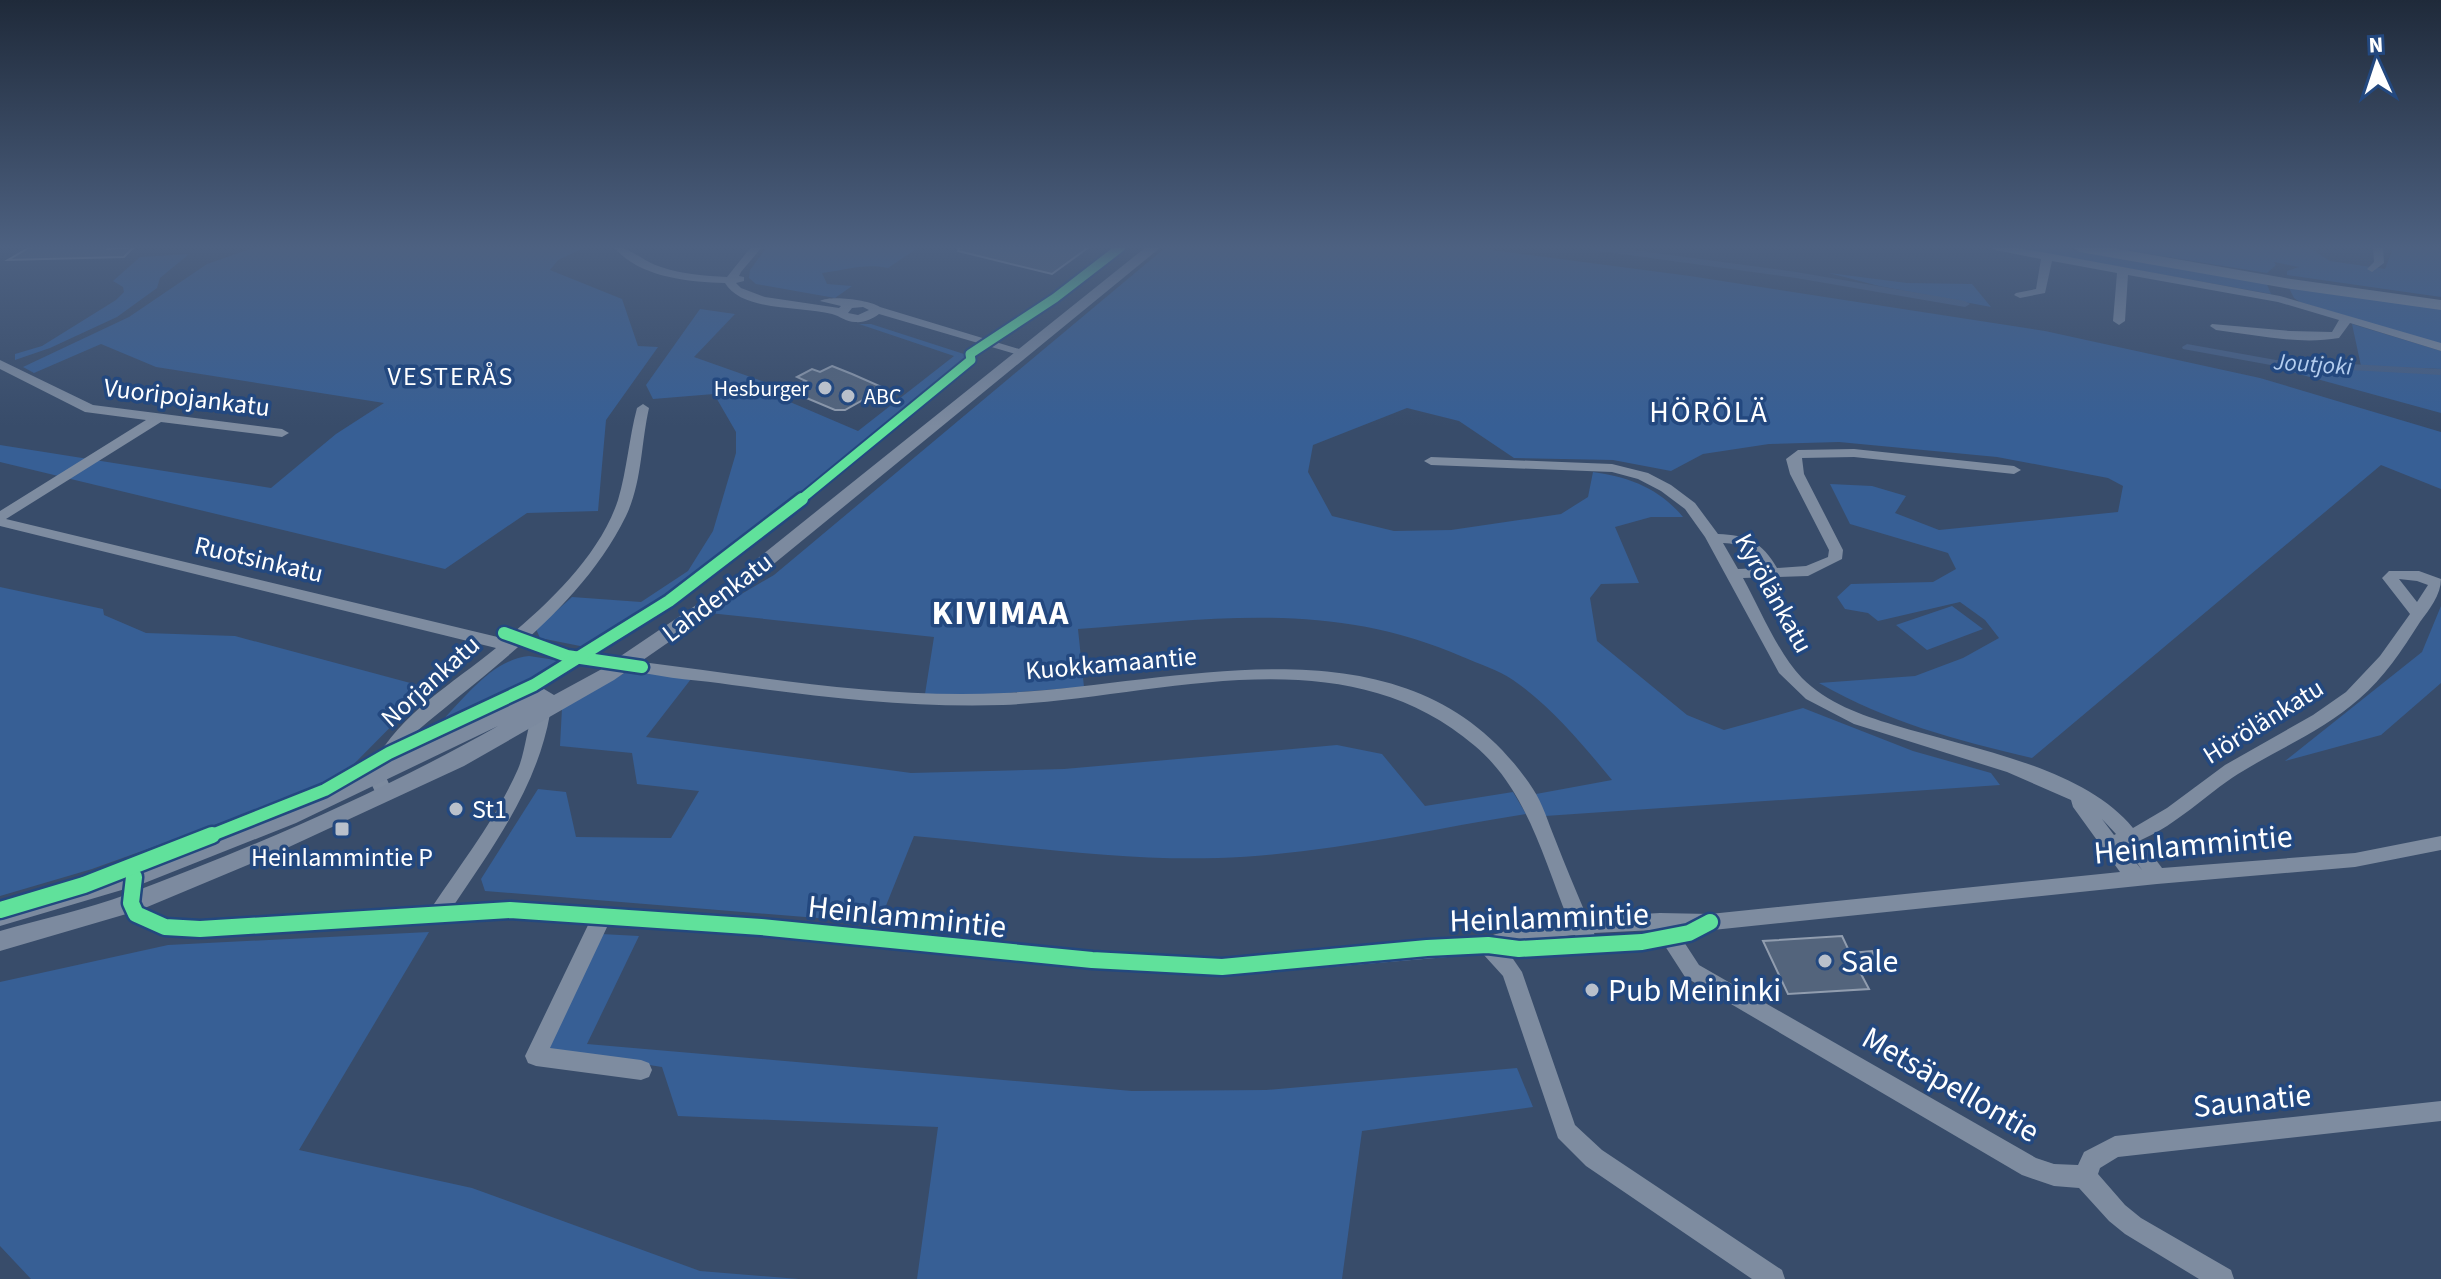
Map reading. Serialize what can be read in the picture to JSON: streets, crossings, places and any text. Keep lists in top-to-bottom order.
{
  "streets": {
    "main road": ["Lahdenkatu"],
    "street": [
      "Vuoripojankatu",
      "Ruotsinkatu",
      "Kyrölänkatu",
      "Kuokkamaantie",
      "Norjankatu",
      "Hörölänkatu",
      "Heinlammintie",
      "Metsäpellontie",
      "Saunatie"
    ]
  },
  "crossings": [
    ["Ruotsinkatu", "Norjankatu"],
    ["Kyrölänkatu", "Hörölänkatu"],
    ["Kyrölänkatu", "Heinlammintie"],
    ["Lahdenkatu", "Kuokkamaantie"],
    ["Lahdenkatu", "Norjankatu"],
    ["Lahdenkatu", "Heinlammintie"],
    ["Kuokkamaantie", "Heinlammintie"],
    ["Heinlammintie", "Metsäpellontie"],
    ["Metsäpellontie", "Saunatie"]
  ],
  "districts": ["VESTERÅS", "HÖRÖLÄ", "KIVIMAA"],
  "water": ["Joutjoki"],
  "places": {
    "other": [
      "Hesburger",
      "ABC",
      "St1",
      "Sale",
      "Pub Meininki"
    ],
    "transit": ["Heinlammintie P"]
  },
  "north": "top"
}
